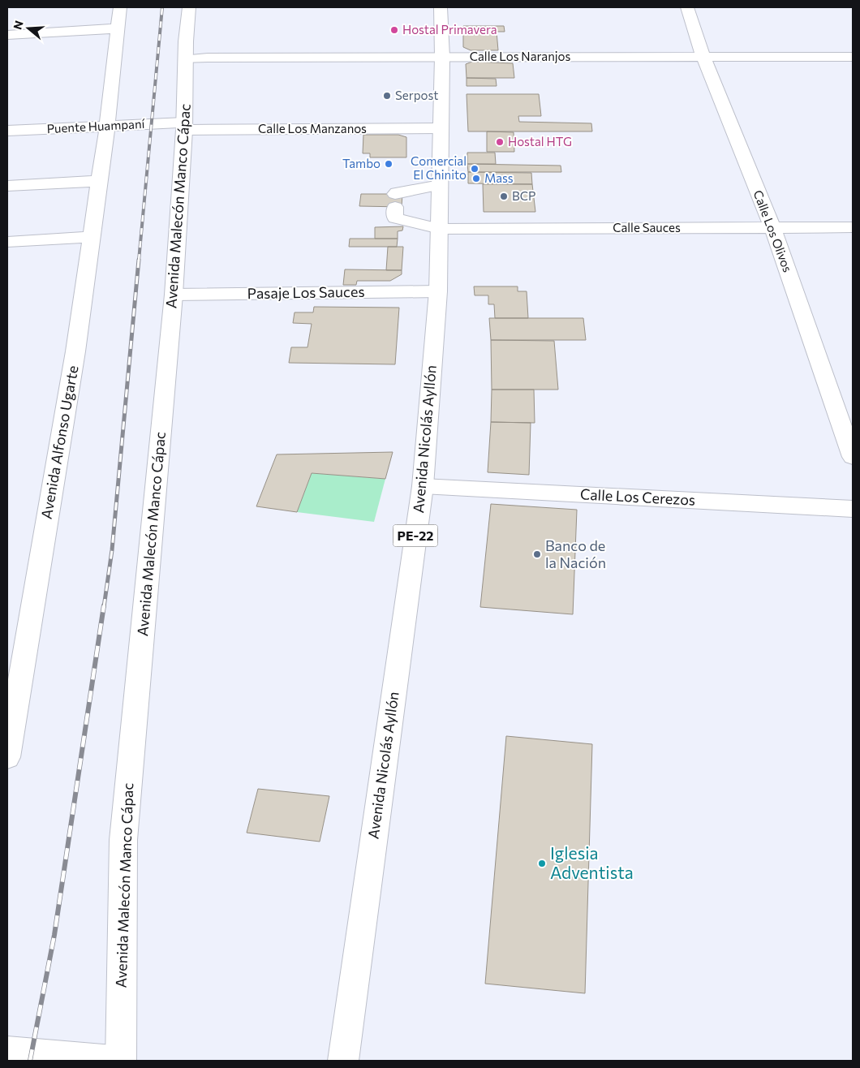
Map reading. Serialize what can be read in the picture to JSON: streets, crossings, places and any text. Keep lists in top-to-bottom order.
{
  "streets": {
    "main road": [
      "Calle Los Naranjos",
      "Puente Huampaní",
      "Calle Los Manzanos",
      "Avenida Malecón Manco Cápac",
      "Calle Sauces",
      "Calle Los Olivos",
      "Pasaje Los Sauces",
      "Avenida Nicolás Ayllón",
      "Avenida Alfonso Ugarte",
      "Calle Los Cerezos",
      "PE-22"
    ]
  },
  "crossings": [
    ["Calle Los Naranjos", "Avenida Malecón Manco Cápac"],
    ["Calle Los Naranjos", "Calle Los Olivos"],
    ["Calle Los Naranjos", "Avenida Nicolás Ayllón"],
    ["Puente Huampaní", "Calle Los Manzanos"],
    ["Puente Huampaní", "Avenida Malecón Manco Cápac"],
    ["Puente Huampaní", "Avenida Alfonso Ugarte"],
    ["Calle Los Manzanos", "Avenida Malecón Manco Cápac"],
    ["Calle Los Manzanos", "Avenida Nicolás Ayllón"],
    ["Avenida Malecón Manco Cápac", "Pasaje Los Sauces"],
    ["Calle Sauces", "Calle Los Olivos"],
    ["Calle Sauces", "Avenida Nicolás Ayllón"],
    ["Pasaje Los Sauces", "Avenida Nicolás Ayllón"],
    ["Avenida Nicolás Ayllón", "Calle Los Cerezos"]
  ],
  "places": [
    "Hostal Primavera",
    "Serpost",
    "Hostal HTG",
    "Tambo",
    "Comercial El Chinito",
    "Mass",
    "BCP",
    "Banco de la Nación",
    "Iglesia Adventista"
  ],
  "north": "left"
}
